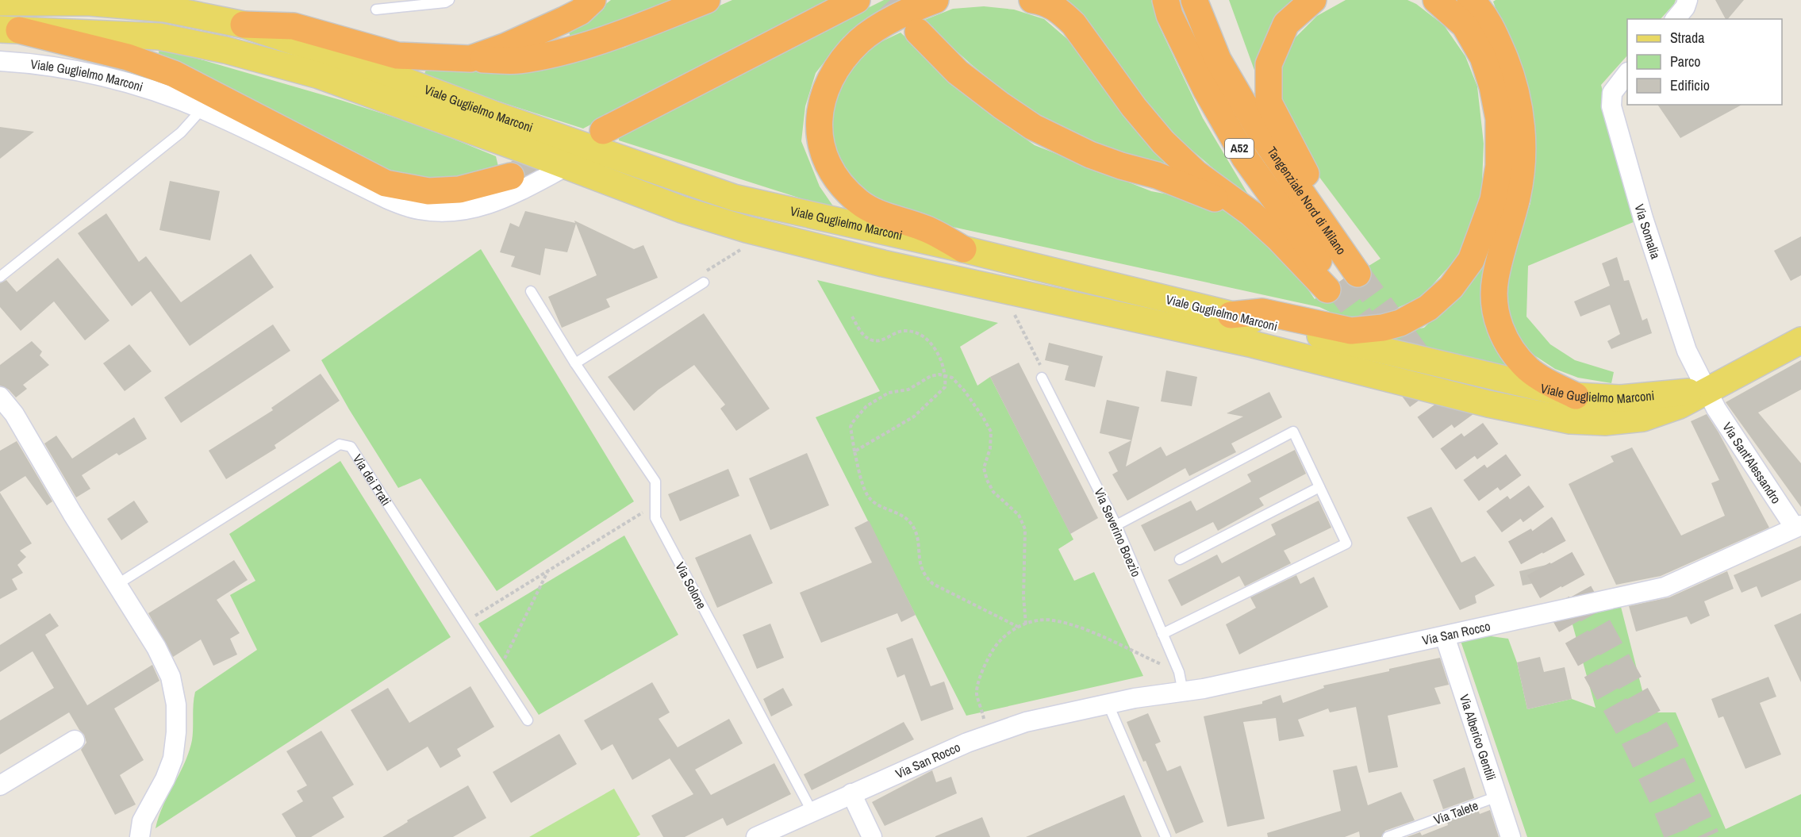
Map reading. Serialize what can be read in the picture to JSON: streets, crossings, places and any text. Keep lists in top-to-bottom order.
{
  "streets": {
    "highway": ["A52", "Tangenziale Nord di Milano"],
    "main road": ["Viale Guglielmo Marconi"],
    "street": [
      "Via Somalia",
      "Via Sant'Alessandro",
      "Via San Rocco",
      "Via Alberico Gentili"
    ],
    "lane": [
      "Via dei Prati",
      "Via Severino Boezio",
      "Via Solone",
      "Via Talete"
    ]
  },
  "crossings": [
    ["Viale Guglielmo Marconi", "Via Somalia"],
    ["Viale Guglielmo Marconi", "Via Sant'Alessandro"],
    ["Via Somalia", "Via Sant'Alessandro"],
    ["Via Sant'Alessandro", "Via San Rocco"],
    ["Via Severino Boezio", "Via San Rocco"],
    ["Via Solone", "Via San Rocco"],
    ["Via San Rocco", "Via Alberico Gentili"],
    ["Via Alberico Gentili", "Via Talete"]
  ],
  "legend": ["Strada", "Parco", "Edificio"]
}
